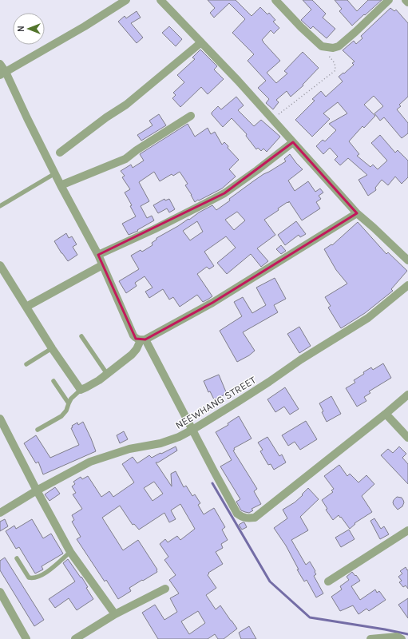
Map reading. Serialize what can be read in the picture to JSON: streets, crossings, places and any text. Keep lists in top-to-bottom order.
{
  "streets": {
    "street": ["NEEWHANG STREET"]
  },
  "north": "left"
}
